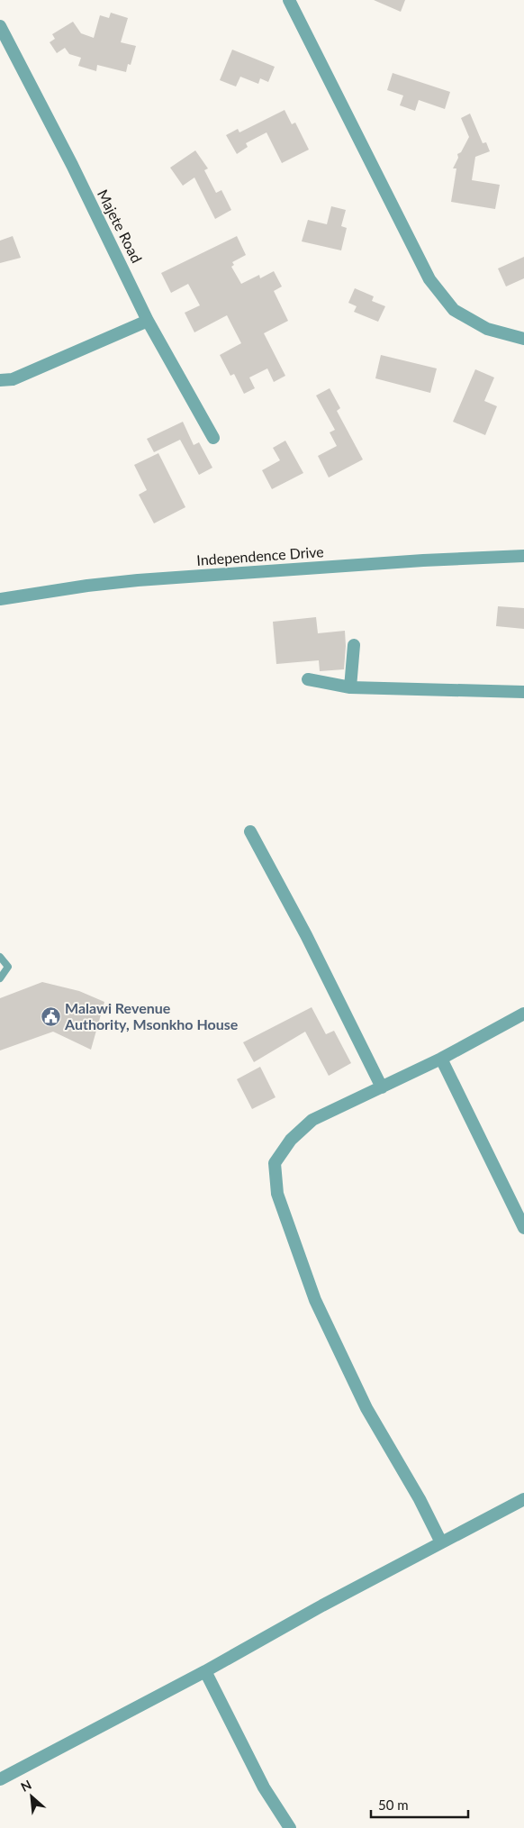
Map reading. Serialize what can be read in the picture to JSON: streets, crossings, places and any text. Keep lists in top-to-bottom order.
{
  "streets": {
    "street": ["Majete Road", "Independence Drive"]
  },
  "places": {
    "public building": ["Malawi Revenue Authority, Msonkho House"]
  },
  "scale_bar": "50 m",
  "north": "top left"
}
